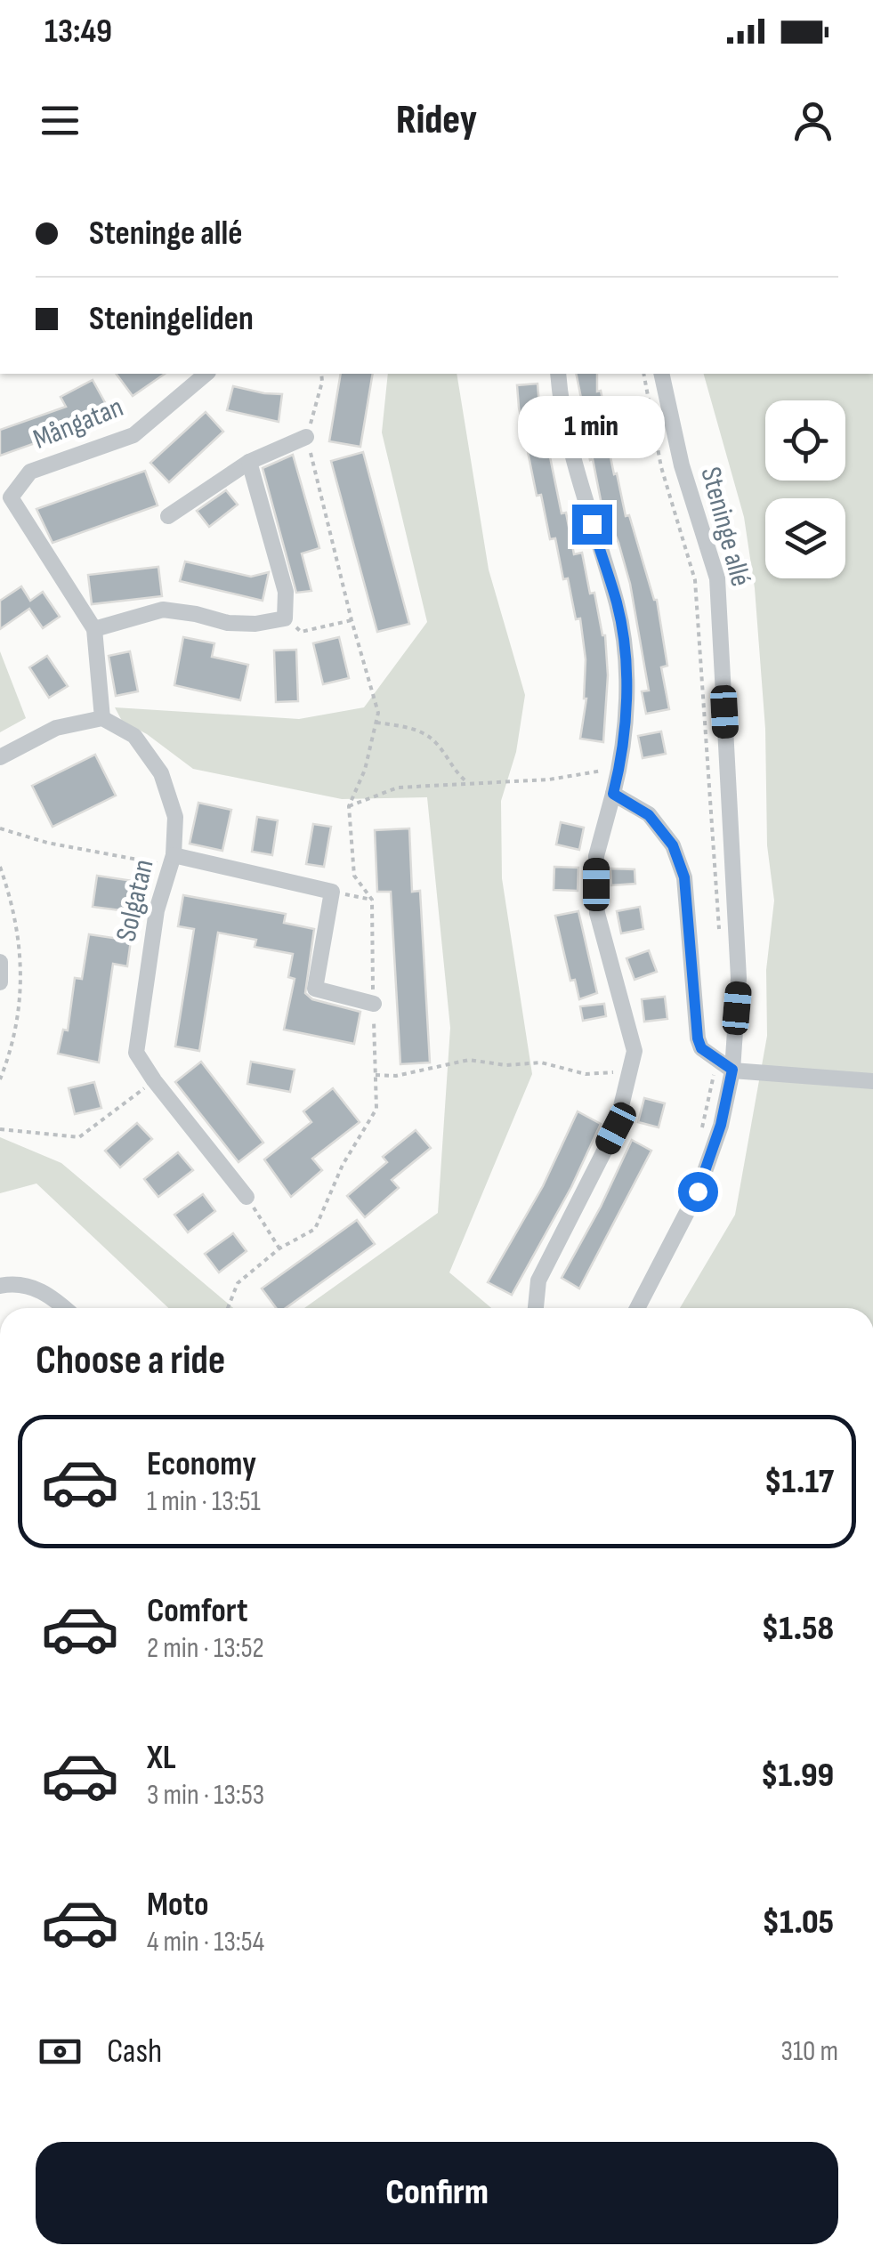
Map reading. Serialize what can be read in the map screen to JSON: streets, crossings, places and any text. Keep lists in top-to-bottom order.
{
  "streets": {
    "street": ["Mångatan", "Steninge allé", "Solgatan"]
  },
  "crossings": [
    ["Mångatan", "Solgatan"]
  ],
  "page": {
    "status": "13:49",
    "header": "Ridey",
    "banner": ["Steninge allé", "Steningeliden"],
    "bubble": "1 min",
    "heading": "Choose a ride",
    "list": [
      {
        "name": "Economy",
        "note": "1 min · 13:51",
        "value": "$1.17"
      },
      {
        "name": "Comfort",
        "note": "2 min · 13:52",
        "value": "$1.58"
      },
      {
        "name": "XL",
        "note": "3 min · 13:53",
        "value": "$1.99"
      },
      {
        "name": "Moto",
        "note": "4 min · 13:54",
        "value": "$1.05"
      }
    ],
    "pay": ["Cash", "310 m"],
    "buttons": "Confirm"
  }
}
